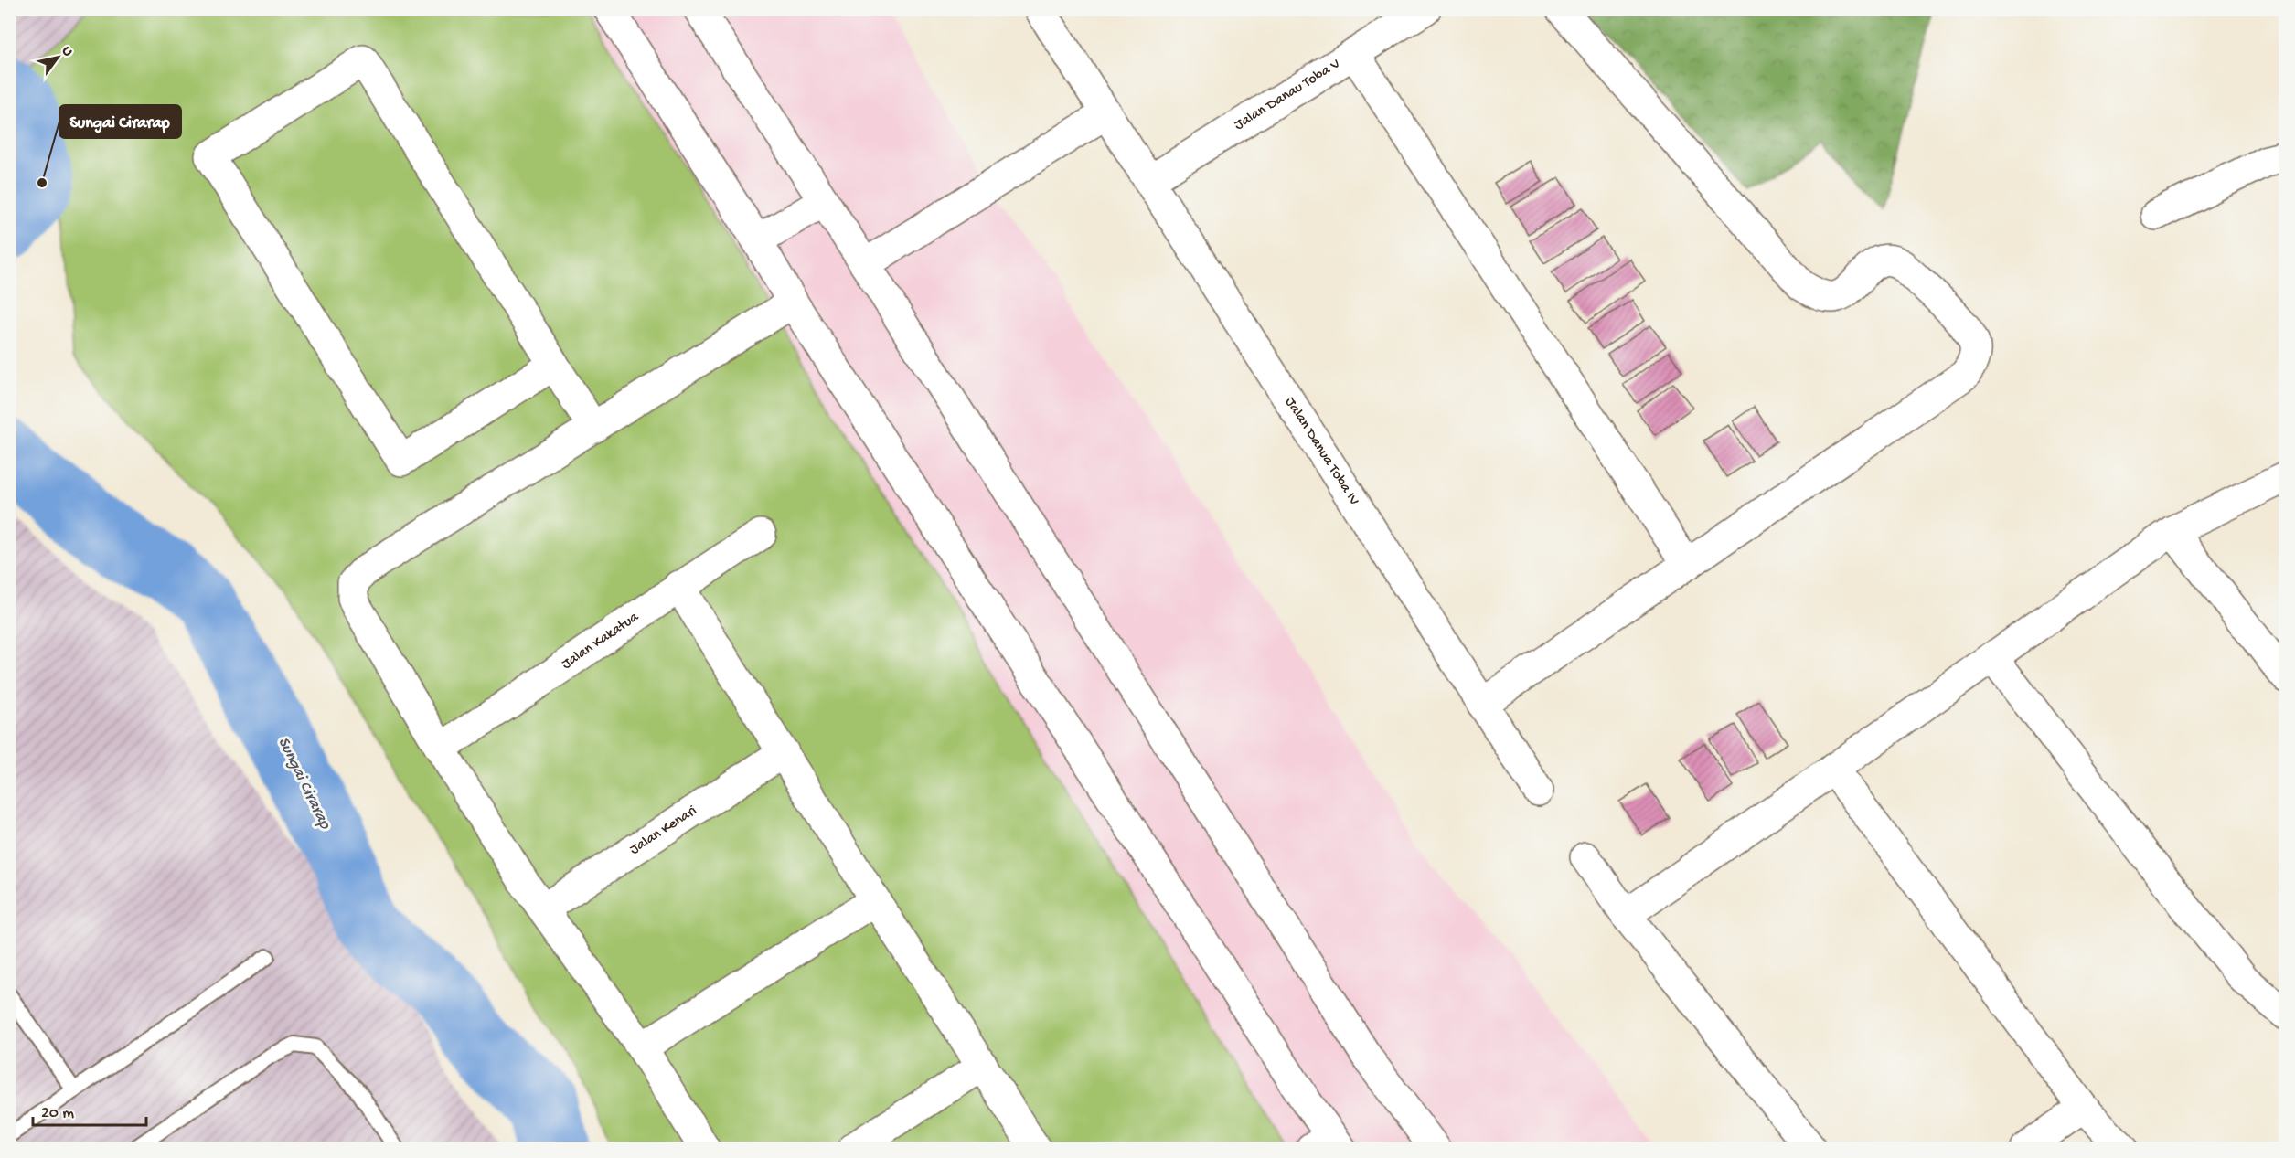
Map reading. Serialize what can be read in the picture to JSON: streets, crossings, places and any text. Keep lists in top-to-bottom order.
{
  "streets": {
    "street": [
      "Jalan Danau Toba V",
      "Jalan Danua Toba IV",
      "Jalan Kakatua",
      "Jalan Kenari"
    ]
  },
  "crossings": [
    ["Jalan Danau Toba V", "Jalan Danua Toba IV"]
  ],
  "water": ["Sungai Cirarap"],
  "places": ["Sungai Cirarap"],
  "scale_bar": "20 m",
  "north": "top right"
}
